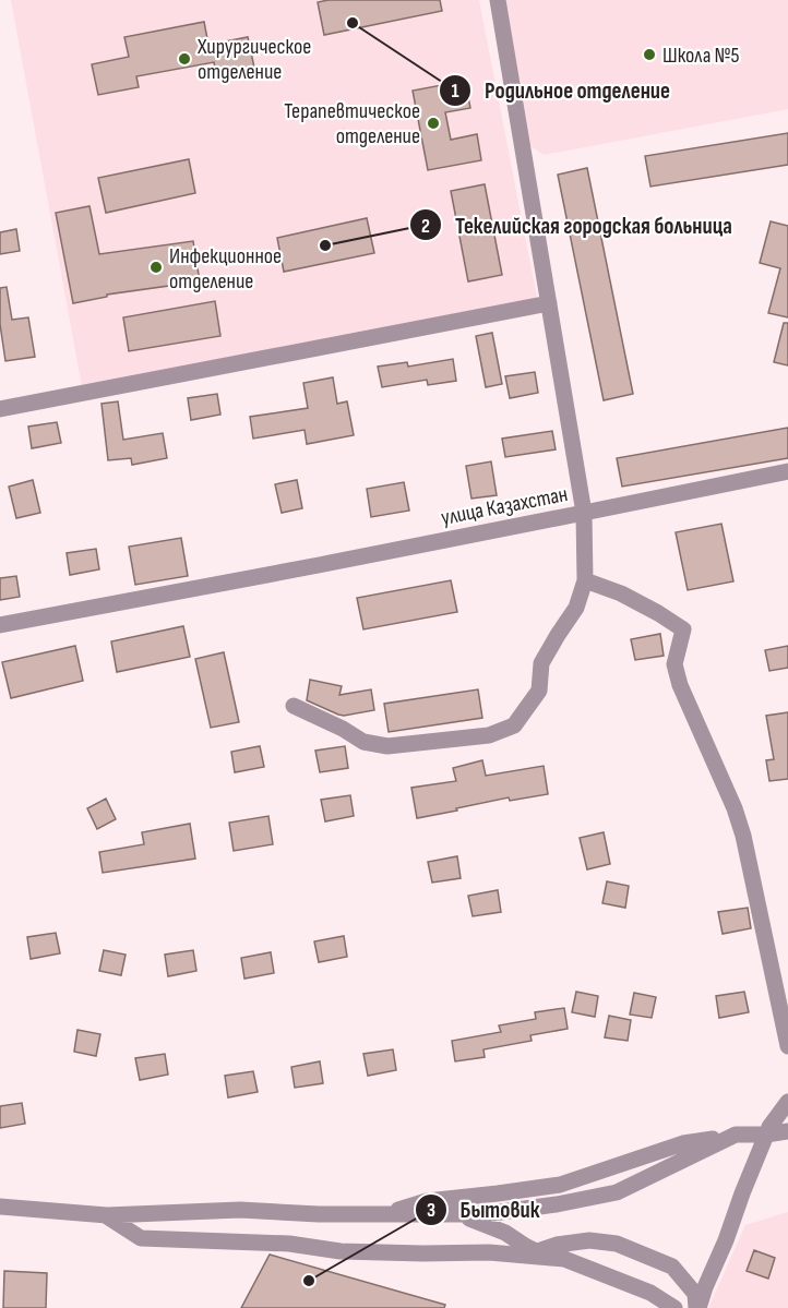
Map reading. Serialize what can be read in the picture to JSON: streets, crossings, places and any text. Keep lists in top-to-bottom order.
{
  "streets": {
    "street": ["улица Казахстан"]
  },
  "places": [
    "Родильное отделение",
    "Школа №5",
    "Хирургическое отделение",
    "Терапевтическое отделение",
    "Текелийская городская больница",
    "Инфекционное отделение",
    "Бытовик"
  ]
}
